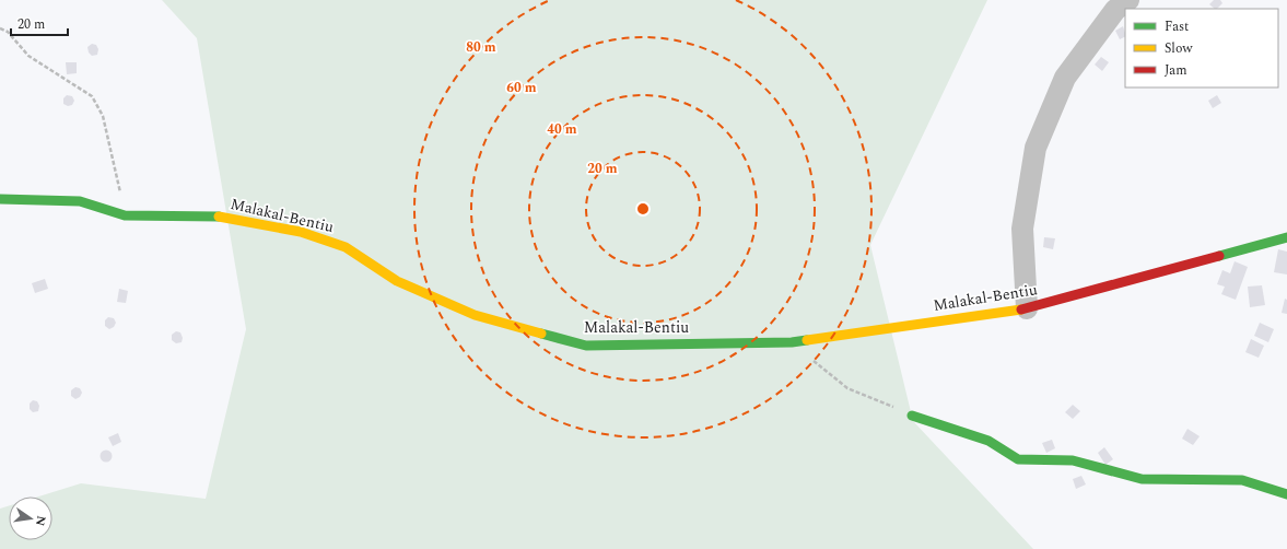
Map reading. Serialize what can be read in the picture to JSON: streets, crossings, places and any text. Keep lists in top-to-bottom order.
{
  "streets": {
    "main road": ["Malakal-Bentiu"]
  },
  "legend": ["Fast", "Slow", "Jam"],
  "scale_bar": "20 m",
  "north": "right",
  "rings": [
    "80 m",
    "60 m",
    "40 m",
    "20 m"
  ]
}
